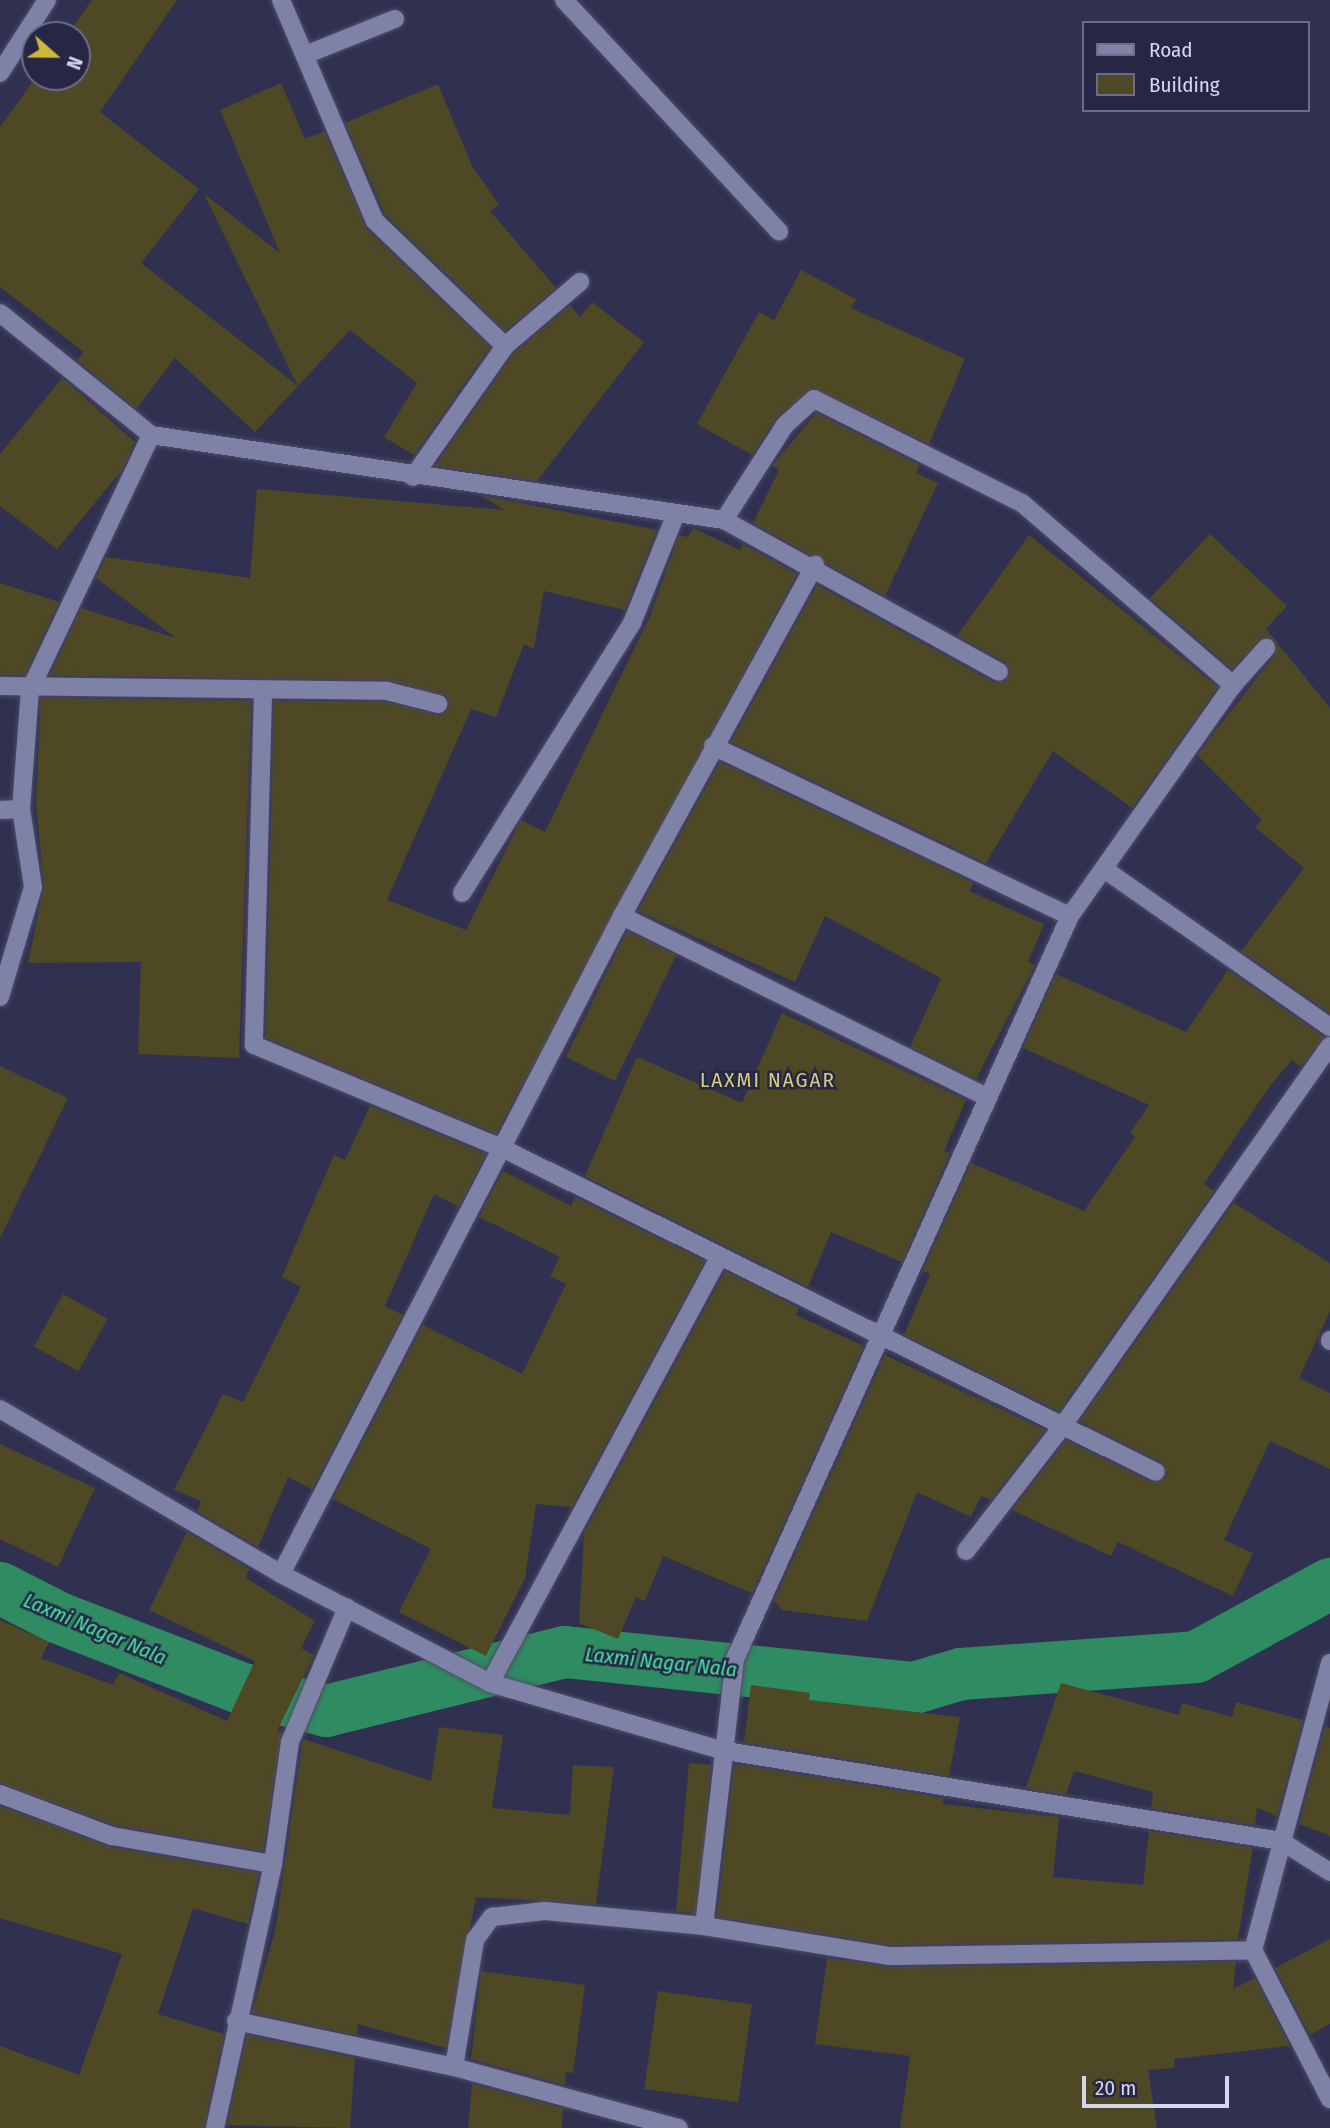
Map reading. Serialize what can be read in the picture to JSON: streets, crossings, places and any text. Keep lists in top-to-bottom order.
{
  "districts": ["LAXMI NAGAR"],
  "water": ["Laxmi Nagar Nala"],
  "legend": ["Road", "Building"],
  "scale_bar": "20 m",
  "north": "right"
}
